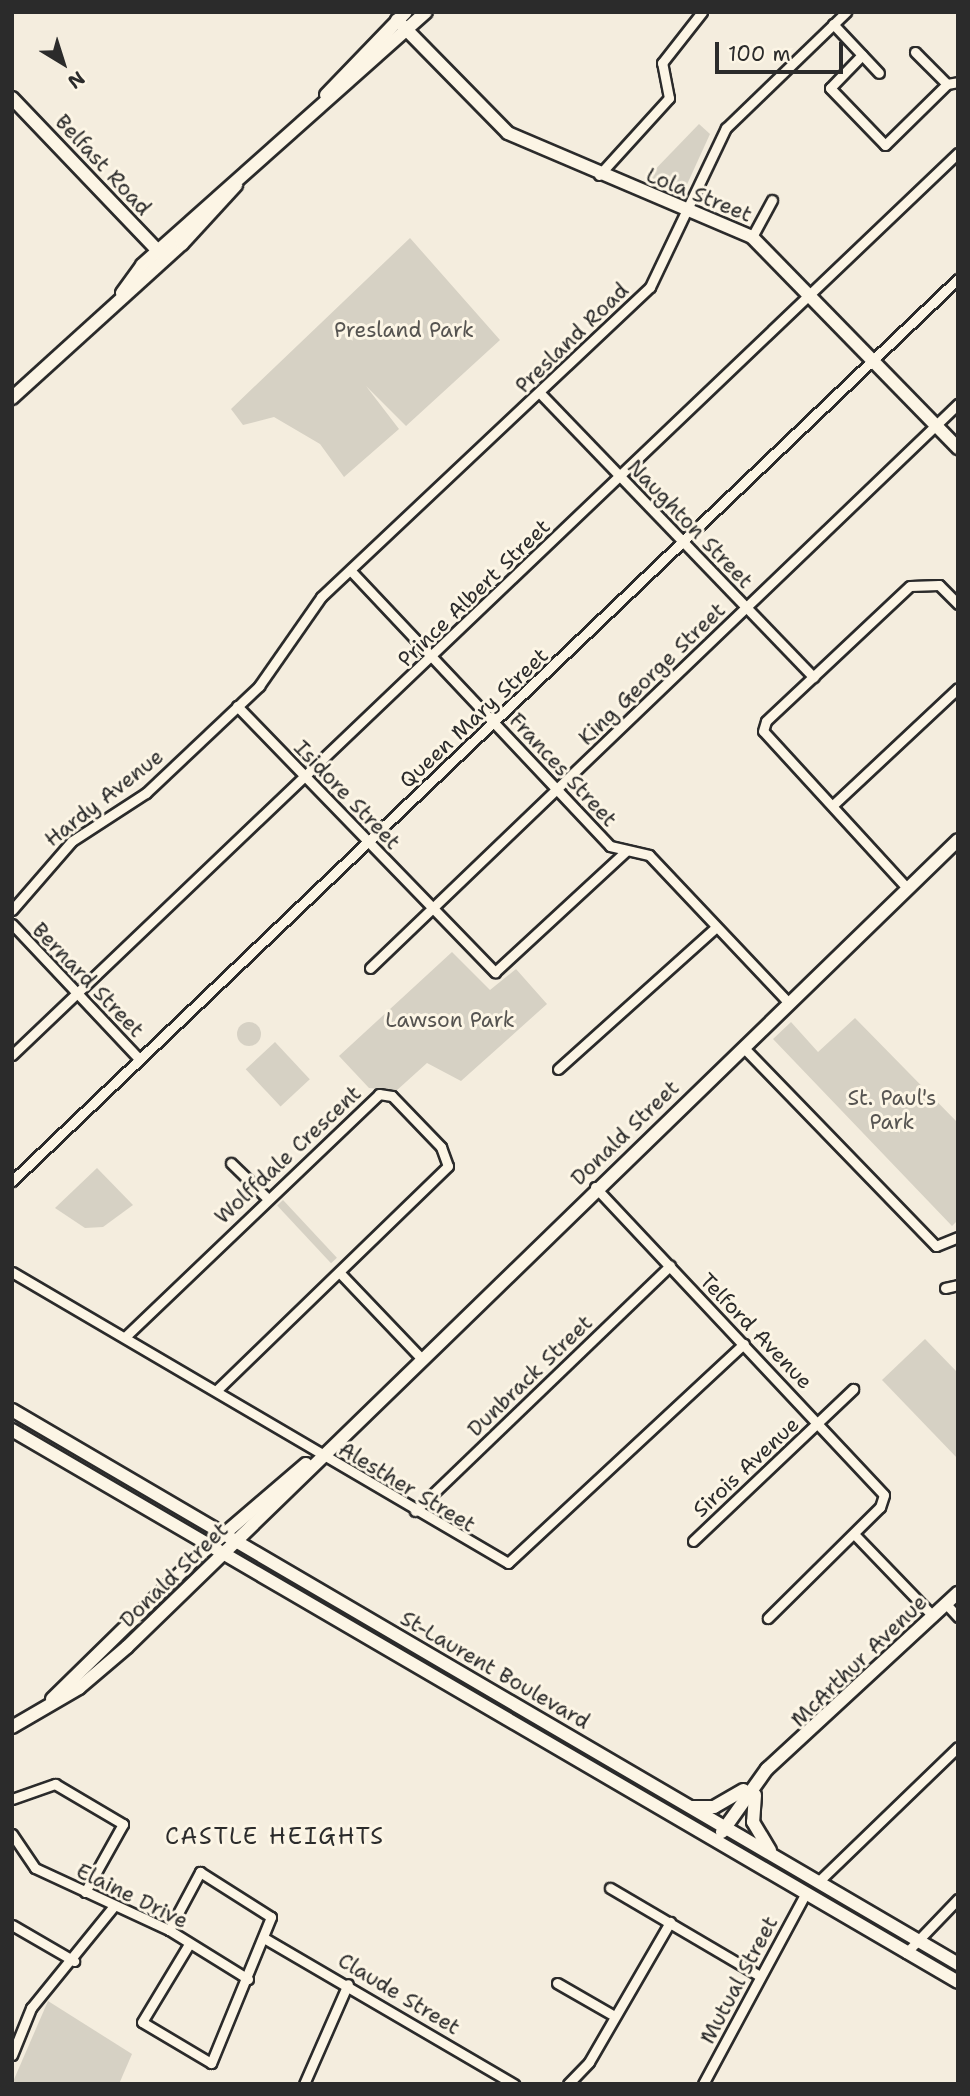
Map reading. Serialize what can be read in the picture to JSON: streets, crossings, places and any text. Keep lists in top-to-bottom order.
{
  "streets": {
    "main road": [
      "Belfast Road",
      "Lola Street",
      "Donald Street",
      "McArthur Avenue",
      "St-Laurent Boulevard"
    ],
    "street": [
      "Presland Road",
      "Naughton Street",
      "Prince Albert Street",
      "King George Street",
      "Queen Mary Street",
      "Frances Street",
      "Isidore Street",
      "Hardy Avenue",
      "Bernard Street",
      "Wolffdale Crescent",
      "Telford Avenue",
      "Dunbrack Street",
      "Sirois Avenue",
      "Alesther Street",
      "Elaine Drive",
      "Mutual Street",
      "Claude Street"
    ]
  },
  "crossings": [
    ["Lola Street", "Presland Road"],
    ["Lola Street", "Prince Albert Street"],
    ["Lola Street", "King George Street"],
    ["Lola Street", "Queen Mary Street"],
    ["Presland Road", "Naughton Street"],
    ["Presland Road", "Frances Street"],
    ["Presland Road", "Hardy Avenue"],
    ["Naughton Street", "Prince Albert Street"],
    ["Naughton Street", "King George Street"],
    ["Naughton Street", "Queen Mary Street"],
    ["Prince Albert Street", "Frances Street"],
    ["Prince Albert Street", "Isidore Street"],
    ["Prince Albert Street", "Bernard Street"],
    ["King George Street", "Frances Street"],
    ["King George Street", "Isidore Street"],
    ["Queen Mary Street", "Frances Street"],
    ["Queen Mary Street", "Isidore Street"],
    ["Queen Mary Street", "Bernard Street"],
    ["Frances Street", "Isidore Street"],
    ["Frances Street", "Donald Street"],
    ["Isidore Street", "Hardy Avenue"],
    ["Donald Street", "Telford Avenue"],
    ["Donald Street", "Alesther Street"],
    ["Donald Street", "St-Laurent Boulevard"],
    ["Wolffdale Crescent", "Alesther Street"],
    ["Telford Avenue", "Dunbrack Street"],
    ["Telford Avenue", "Sirois Avenue"],
    ["Telford Avenue", "Alesther Street"],
    ["Dunbrack Street", "Alesther Street"],
    ["McArthur Avenue", "St-Laurent Boulevard"],
    ["St-Laurent Boulevard", "Mutual Street"]
  ],
  "districts": ["CASTLE HEIGHTS"],
  "parks": ["Presland Park", "Lawson Park", "St. Paul's Park"],
  "scale_bar": "100 m",
  "north": "bottom right"
}
